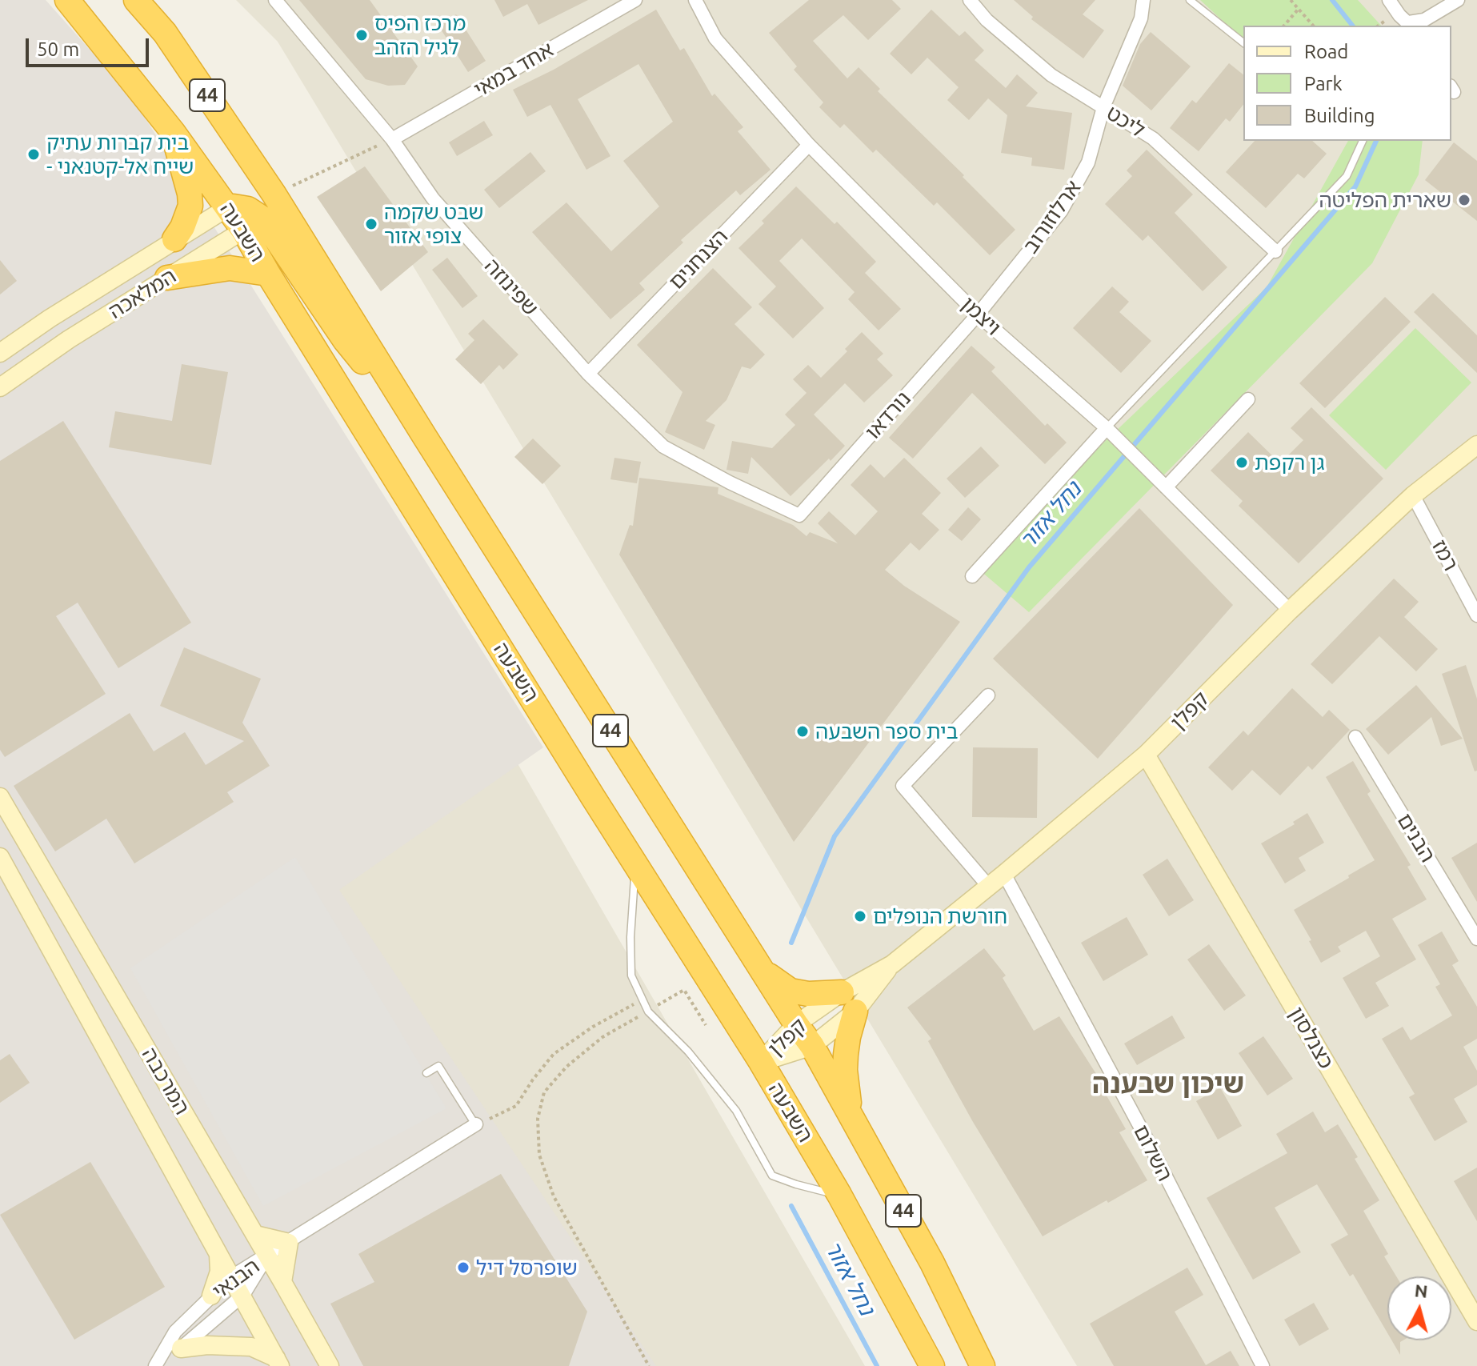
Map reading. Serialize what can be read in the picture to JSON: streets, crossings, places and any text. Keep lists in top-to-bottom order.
{
  "streets": {
    "highway": ["44", "השבעה"],
    "street": [
      "אחד במאי",
      "ליכט",
      "ארלוזורוב",
      "הצנחנים",
      "שפינוזה",
      "המלאכה",
      "ויצמן",
      "נורדאו",
      "רמז",
      "קפלן",
      "הבנים",
      "כצנלסון",
      "המרכבה",
      "השלום",
      "הבנאי"
    ]
  },
  "crossings": [
    ["אחד במאי", "שפינוזה"],
    ["44", "קפלן"],
    ["ליכט", "ארלוזורוב"],
    ["ארלוזורוב", "ויצמן"],
    ["ארלוזורוב", "נורדאו"],
    ["השבעה", "המלאכה"],
    ["השבעה", "קפלן"],
    ["הצנחנים", "שפינוזה"],
    ["הצנחנים", "ויצמן"],
    ["שפינוזה", "נורדאו"],
    ["ויצמן", "נורדאו"],
    ["ויצמן", "קפלן"],
    ["רמז", "קפלן"],
    ["קפלן", "כצנלסון"],
    ["קפלן", "השלום"],
    ["המרכבה", "הבנאי"]
  ],
  "districts": ["שיכון שבענה"],
  "water": ["נחל אזור"],
  "places": [
    "מרכז הפיס לגיל הזהב",
    "בית קברות עתיק - שייח אל-קטנאני",
    "שארית הפליטה",
    "שבט שקמה צופי אזור",
    "גן רקפת",
    "בית ספר השבעה",
    "חורשת הנופלים",
    "שופרסל דיל"
  ],
  "legend": ["Road", "Park", "Building"],
  "scale_bar": "50 m",
  "north": "top"
}
